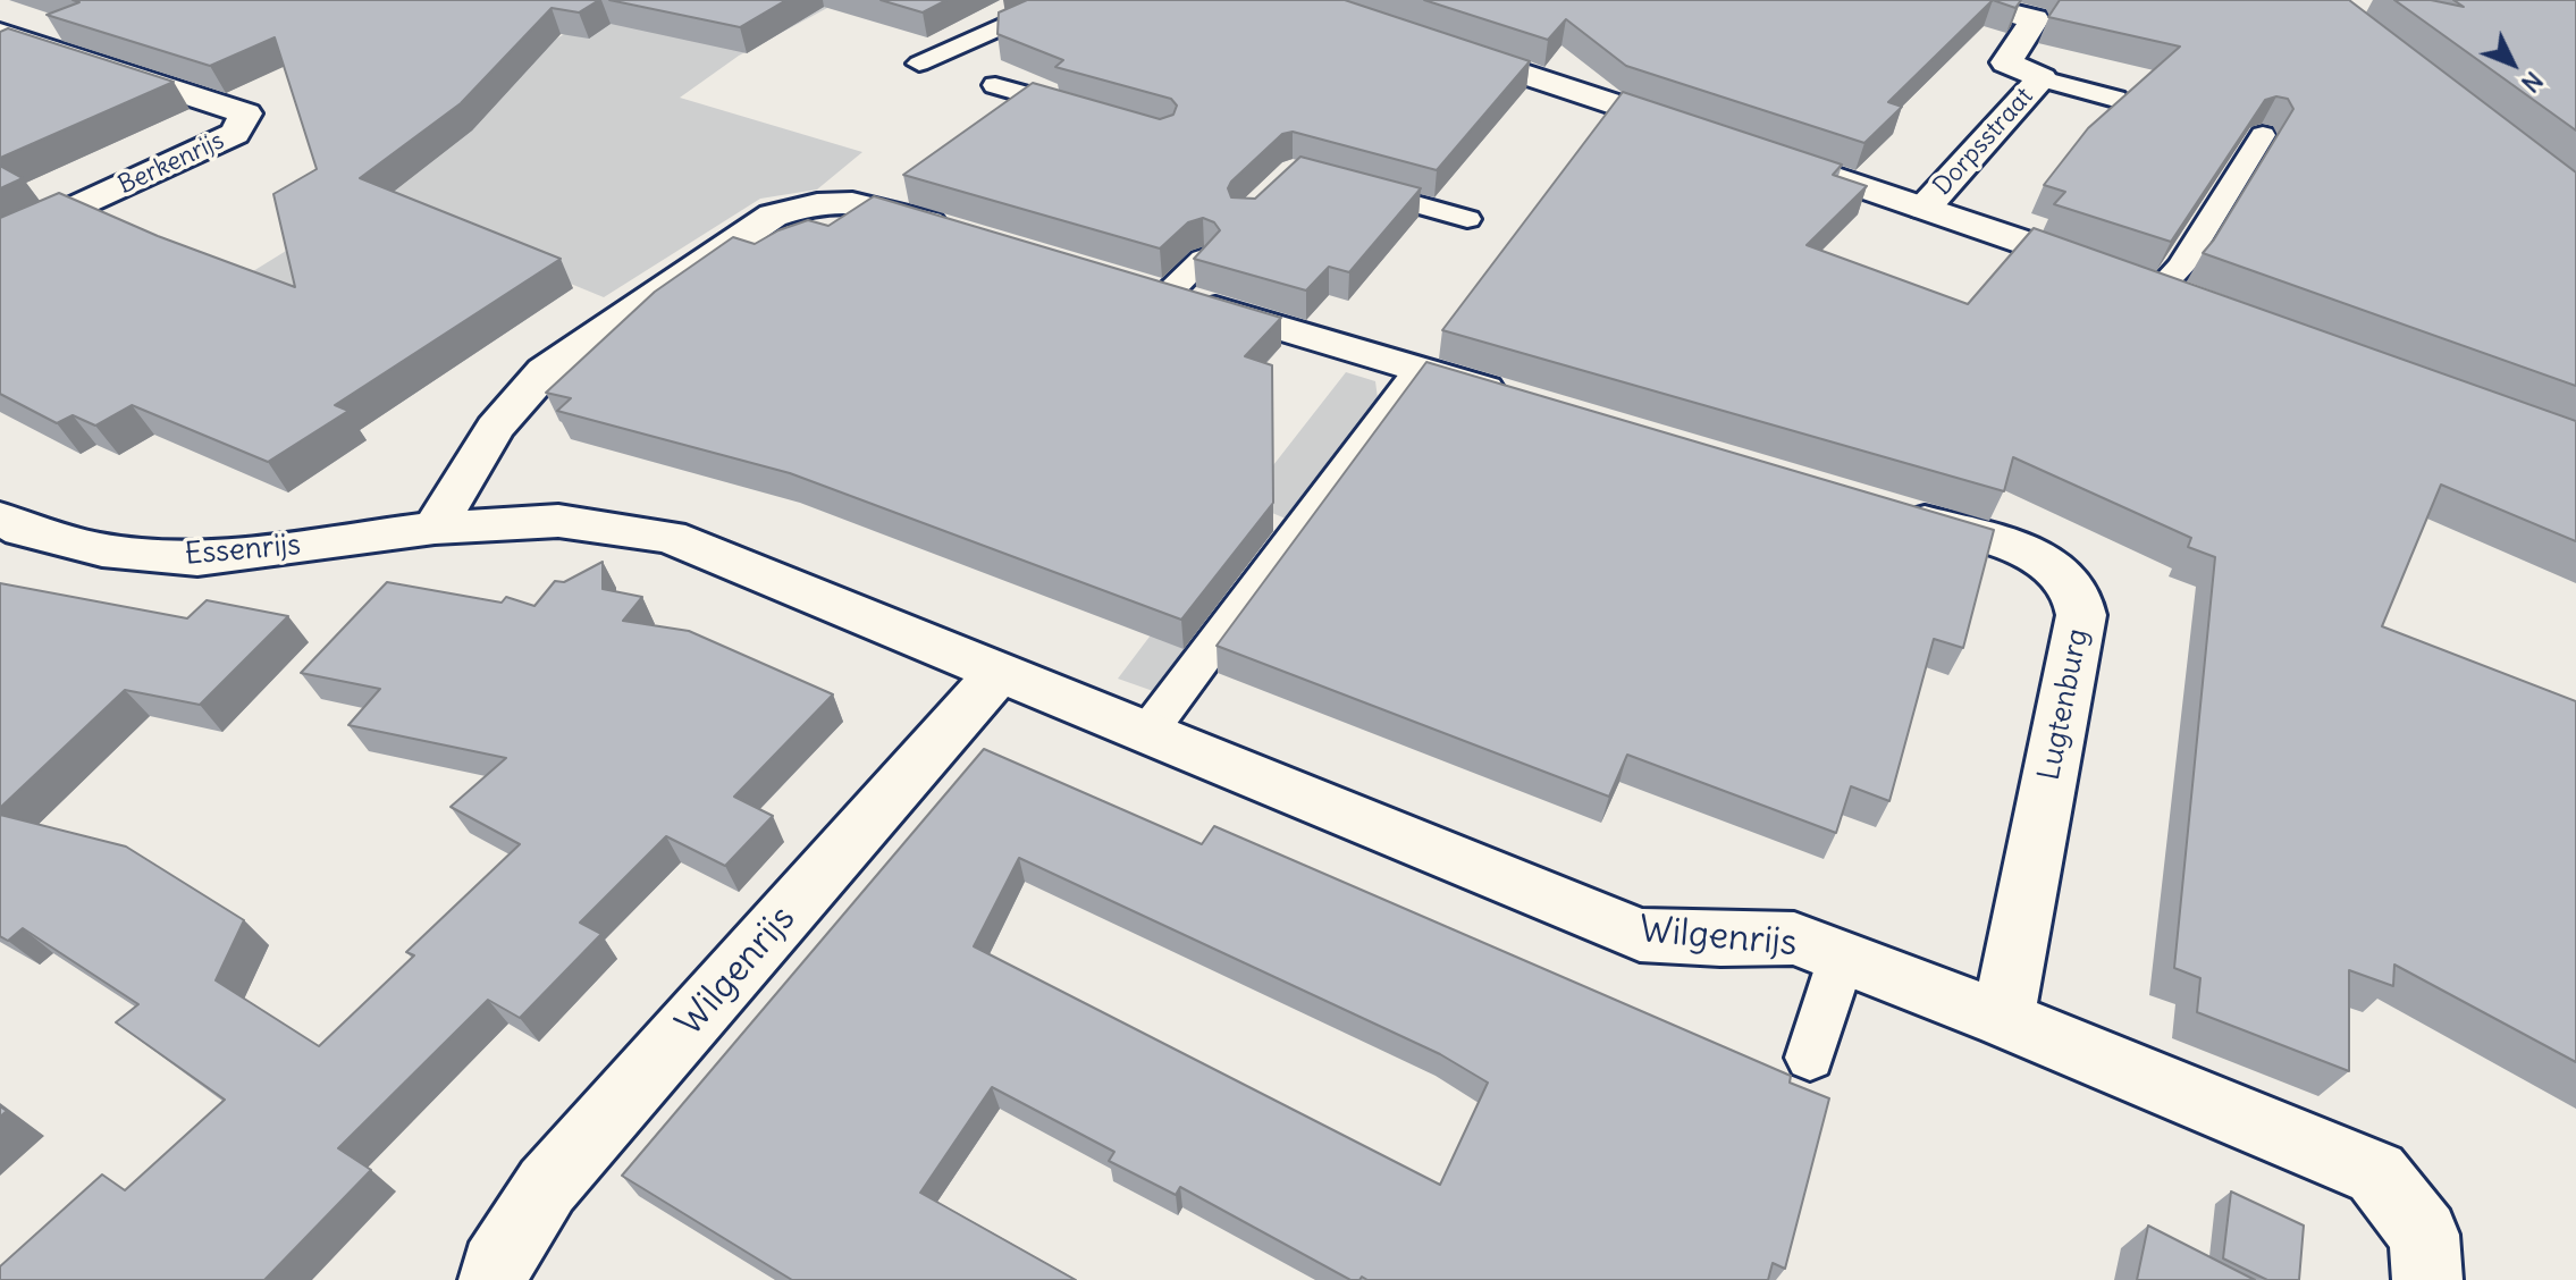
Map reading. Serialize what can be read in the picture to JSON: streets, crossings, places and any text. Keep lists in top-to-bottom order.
{
  "streets": {
    "street": [
      "Dorpsstraat",
      "Berkenrijs",
      "Essenrijs",
      "Lugtenburg",
      "Wilgenrijs"
    ]
  },
  "crossings": [
    ["Essenrijs", "Wilgenrijs"],
    ["Lugtenburg", "Wilgenrijs"]
  ],
  "north": "bottom right"
}
